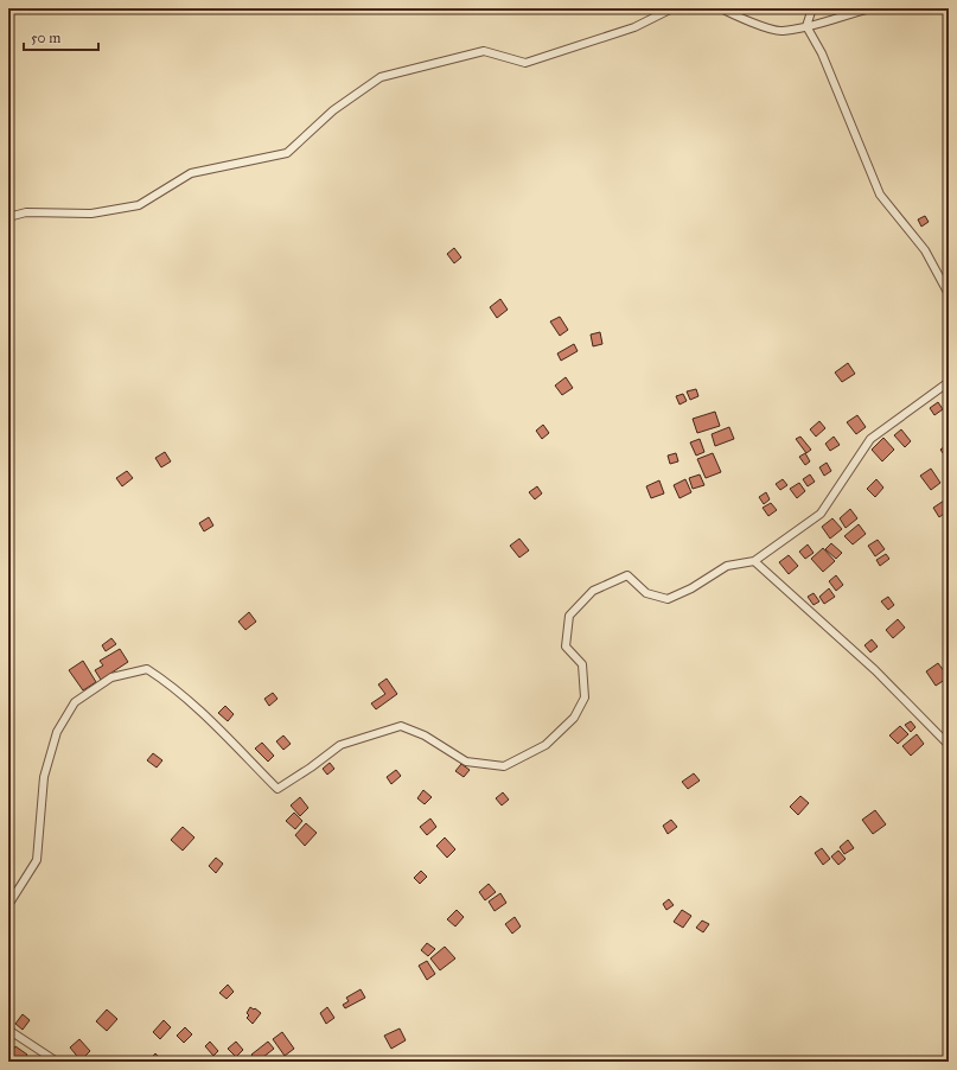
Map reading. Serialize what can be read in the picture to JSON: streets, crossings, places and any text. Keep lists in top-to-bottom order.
{
  "scale_bar": "50 m"
}
